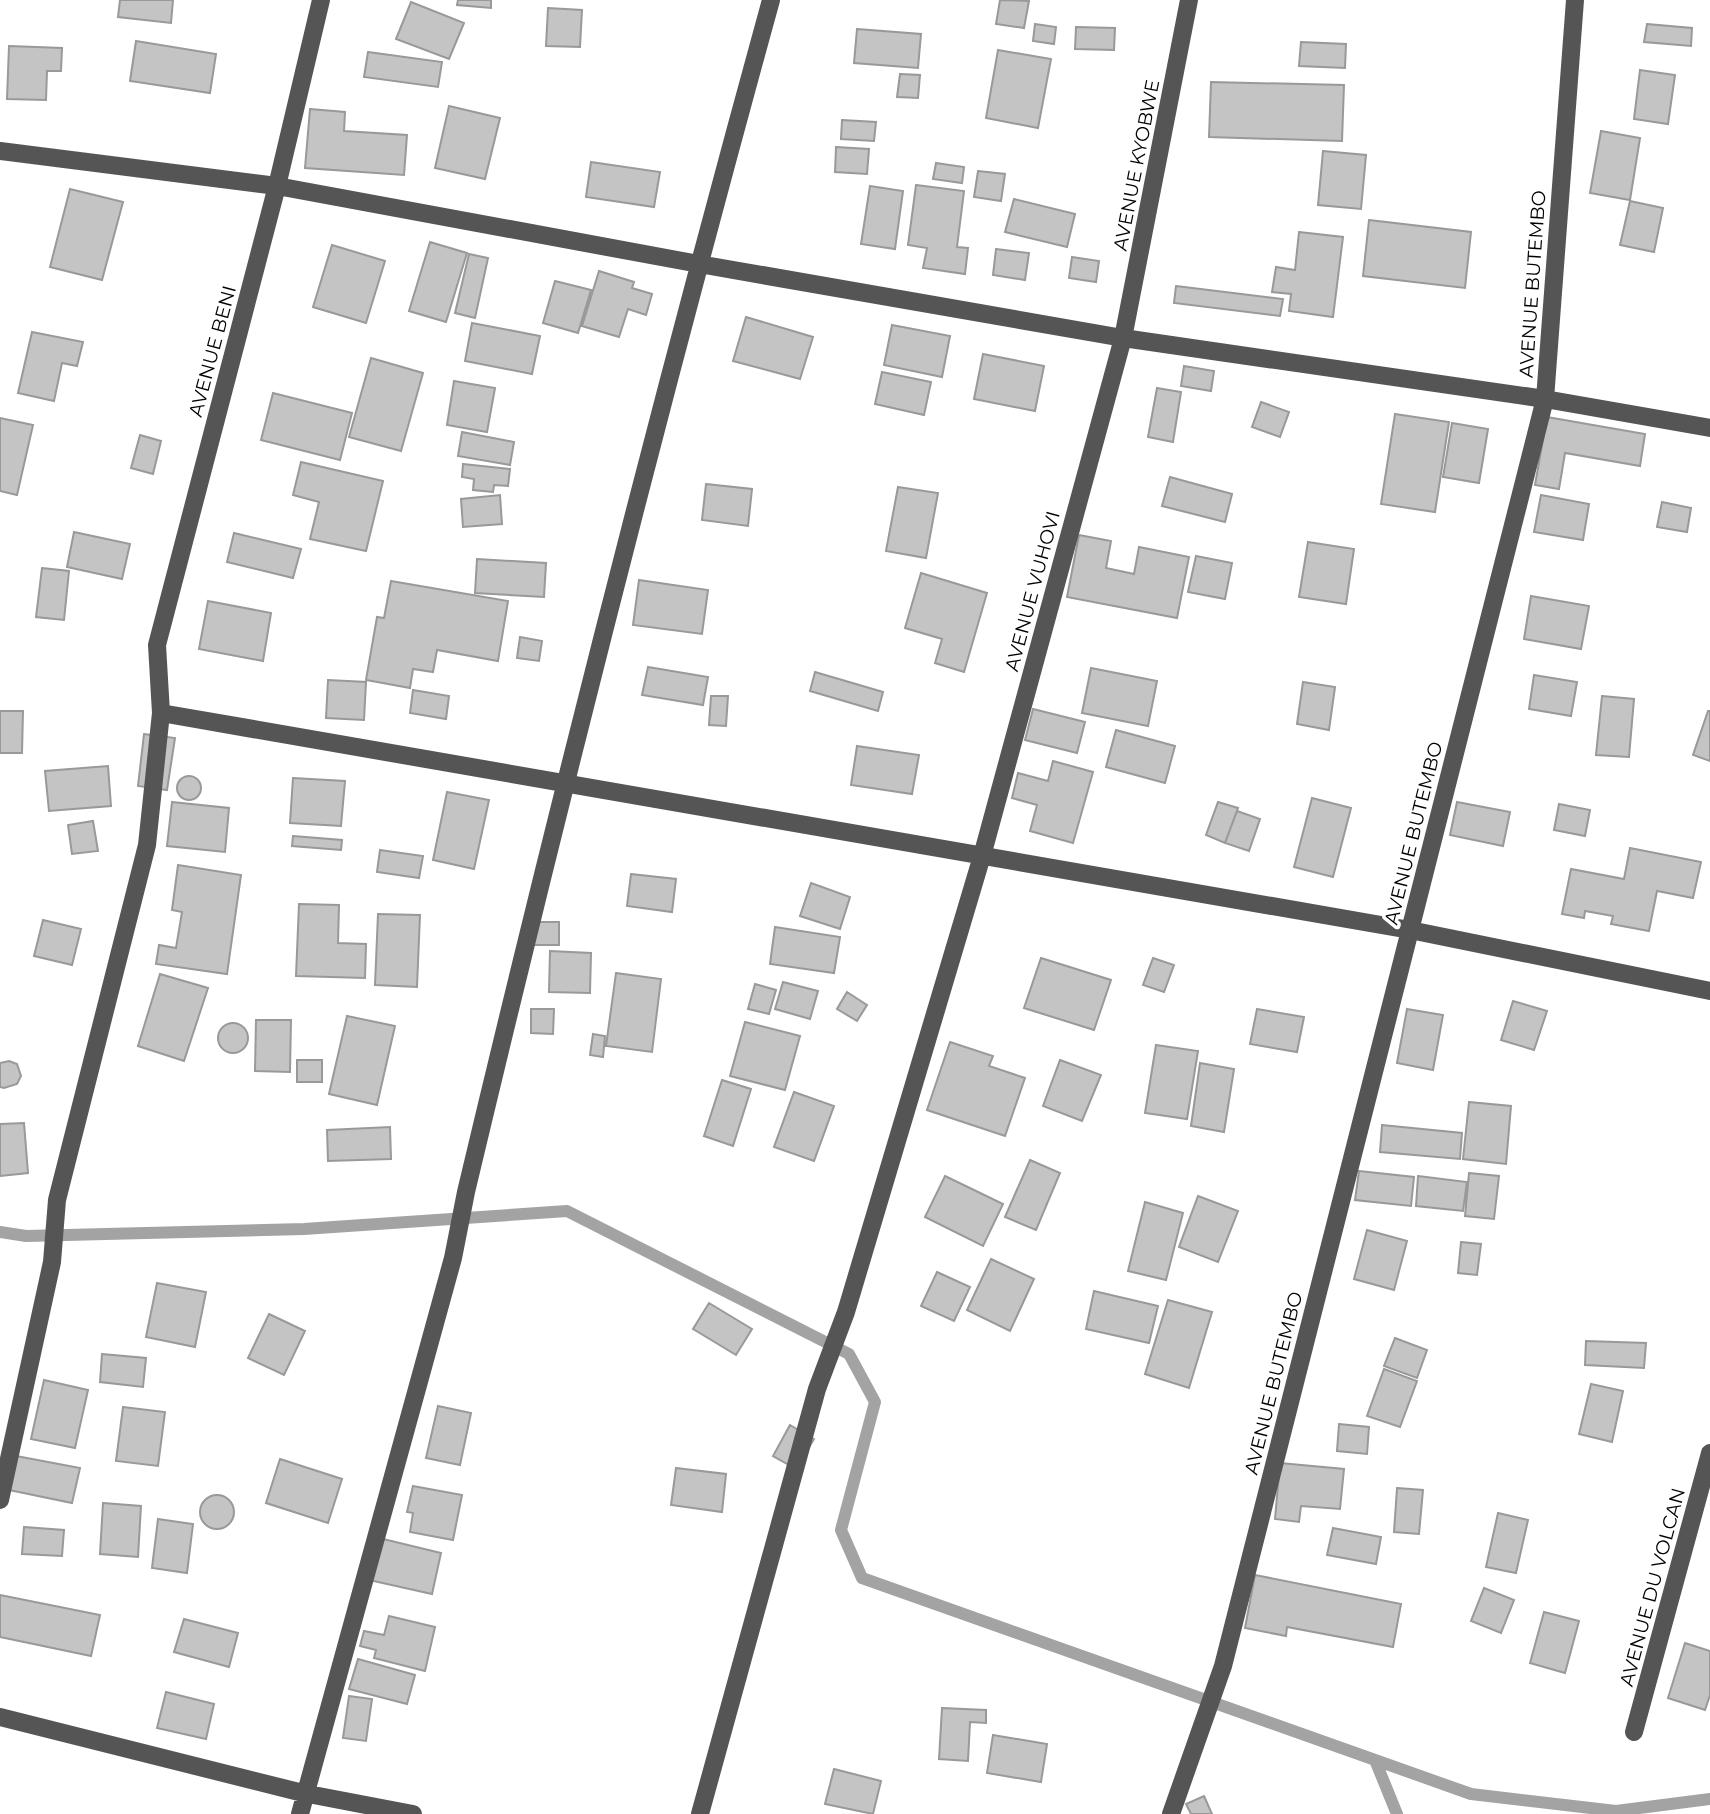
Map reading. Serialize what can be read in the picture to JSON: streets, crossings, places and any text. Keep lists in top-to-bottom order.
{
  "streets": {
    "street": [
      "AVENUE KYOBWE",
      "AVENUE BUTEMBO",
      "AVENUE BENI",
      "AVENUE VUHOVI",
      "AVENUE DU VOLCAN"
    ]
  },
  "crossings": [
    ["AVENUE KYOBWE", "AVENUE VUHOVI"]
  ]
}
